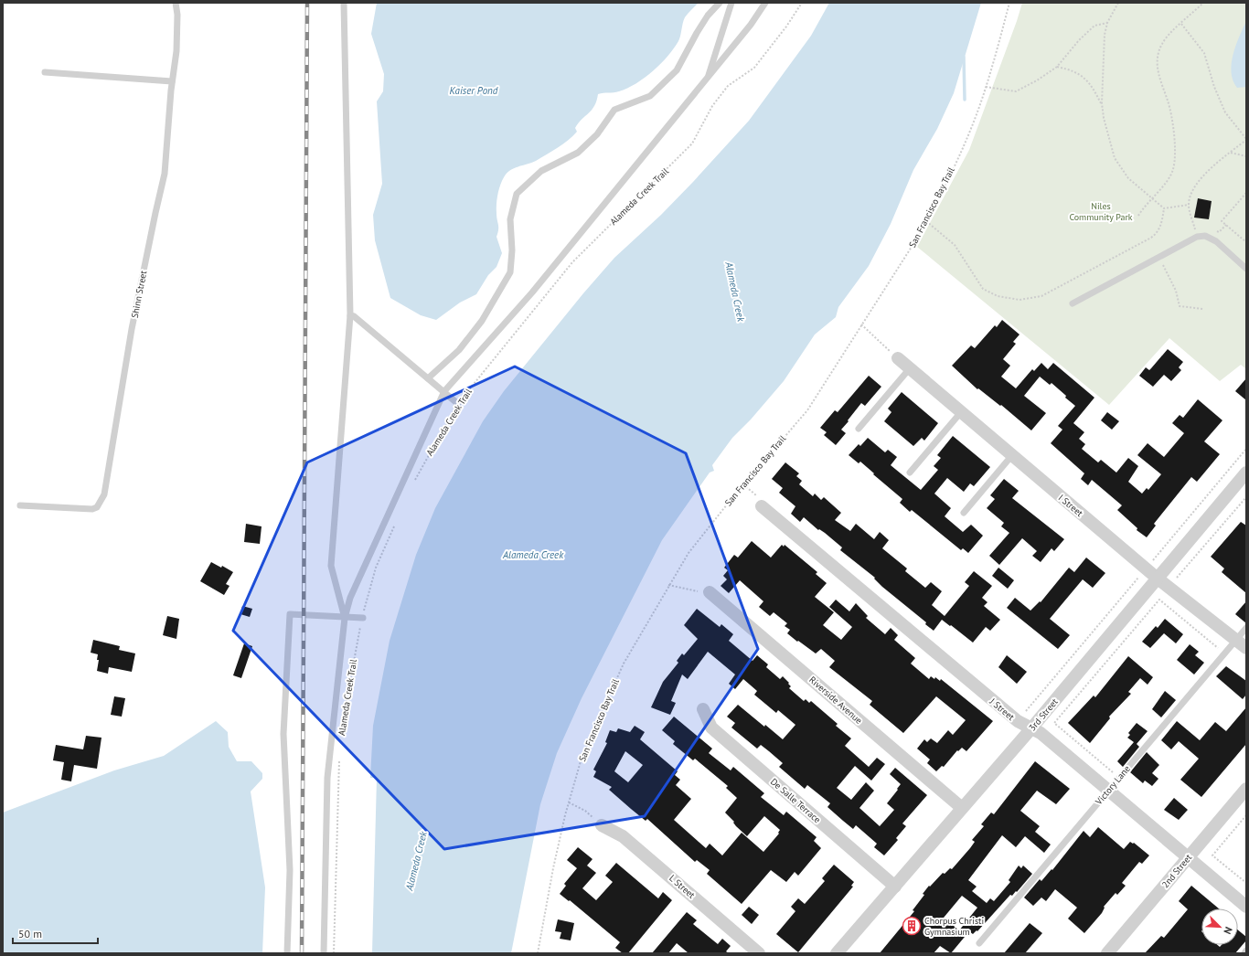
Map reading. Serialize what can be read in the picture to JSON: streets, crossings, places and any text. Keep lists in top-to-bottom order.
{
  "streets": {
    "street": [
      "I Street",
      "Riverside Avenue",
      "J Street",
      "3rd Street",
      "De Salle Terrace",
      "2nd Street",
      "L Street"
    ],
    "lane": ["Shinn Street", "Victory Lane"],
    "path": ["Alameda Creek Trail", "San Francisco Bay Trail"]
  },
  "crossings": [
    ["I Street", "3rd Street"],
    ["I Street", "Victory Lane"],
    ["Riverside Avenue", "3rd Street"],
    ["J Street", "3rd Street"],
    ["J Street", "Victory Lane"],
    ["J Street", "2nd Street"],
    ["3rd Street", "De Salle Terrace"]
  ],
  "water": ["Kaiser Pond", "Alameda Creek"],
  "parks": ["Niles Community Park"],
  "places": {
    "building": ["Chorpus Christi Gymnasium"]
  },
  "scale_bar": "50 m",
  "north": "bottom right"
}
